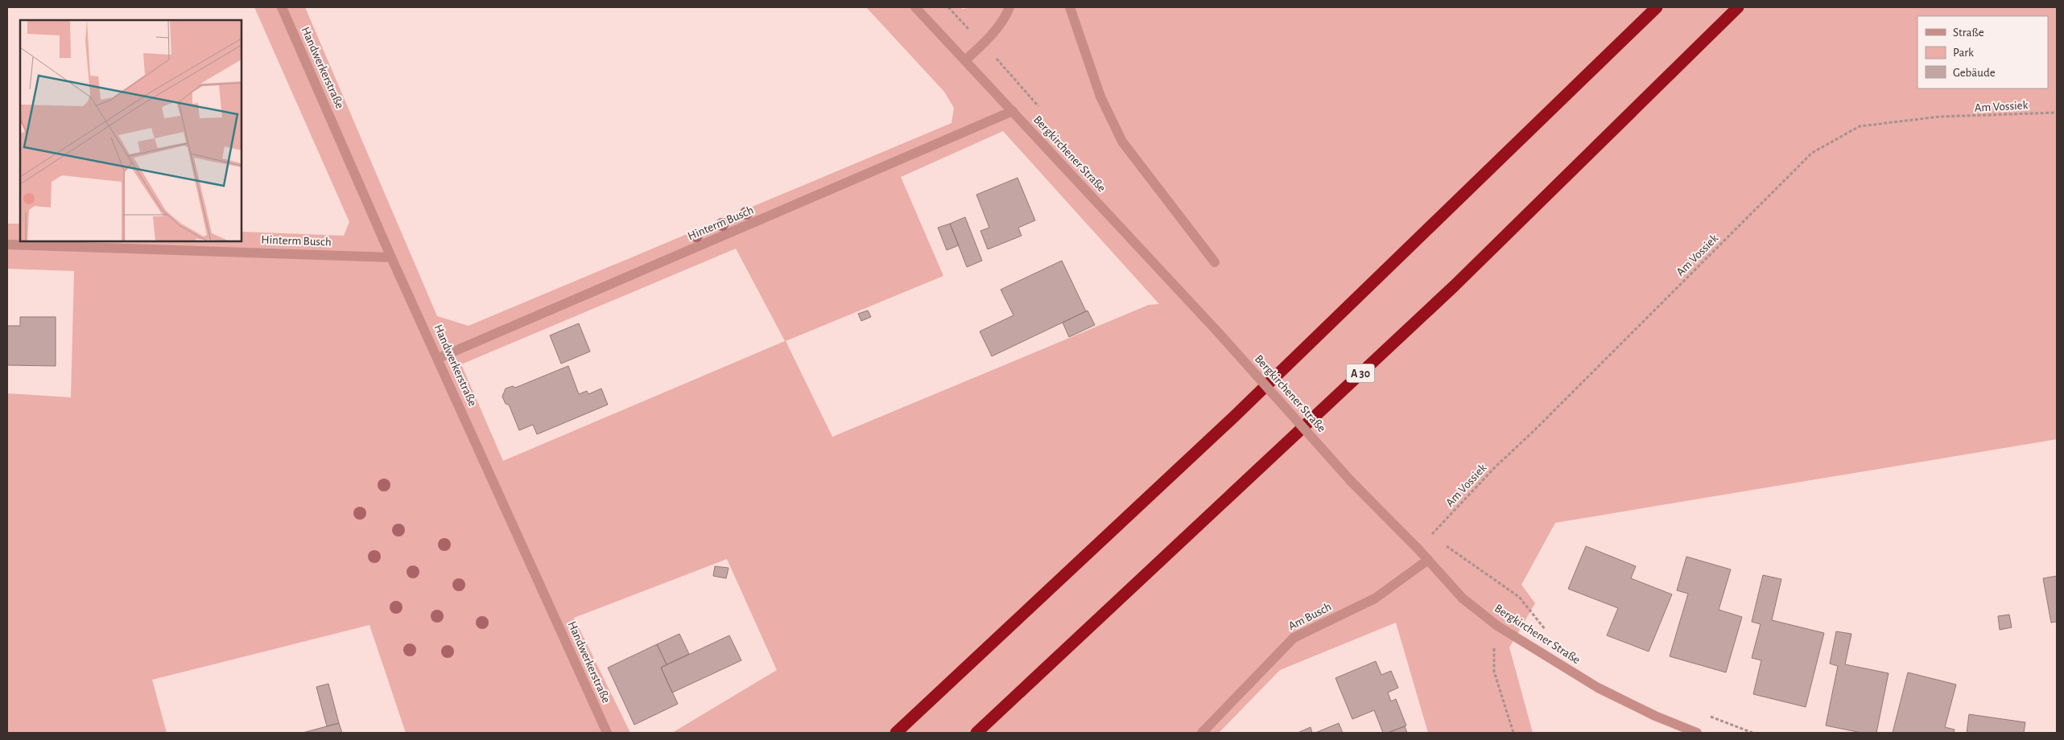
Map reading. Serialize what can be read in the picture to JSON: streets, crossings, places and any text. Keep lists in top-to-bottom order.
{
  "streets": {
    "highway": ["A 30"],
    "street": [
      "Handwerkerstraße",
      "Bergkirchener Straße",
      "Hinterm Busch",
      "Am Busch"
    ],
    "path": ["Am Vossiek"]
  },
  "crossings": [
    ["Handwerkerstraße", "Hinterm Busch"],
    ["Bergkirchener Straße", "Hinterm Busch"],
    ["Bergkirchener Straße", "Am Busch"]
  ],
  "legend": ["Straße", "Park", "Gebäude"]
}
